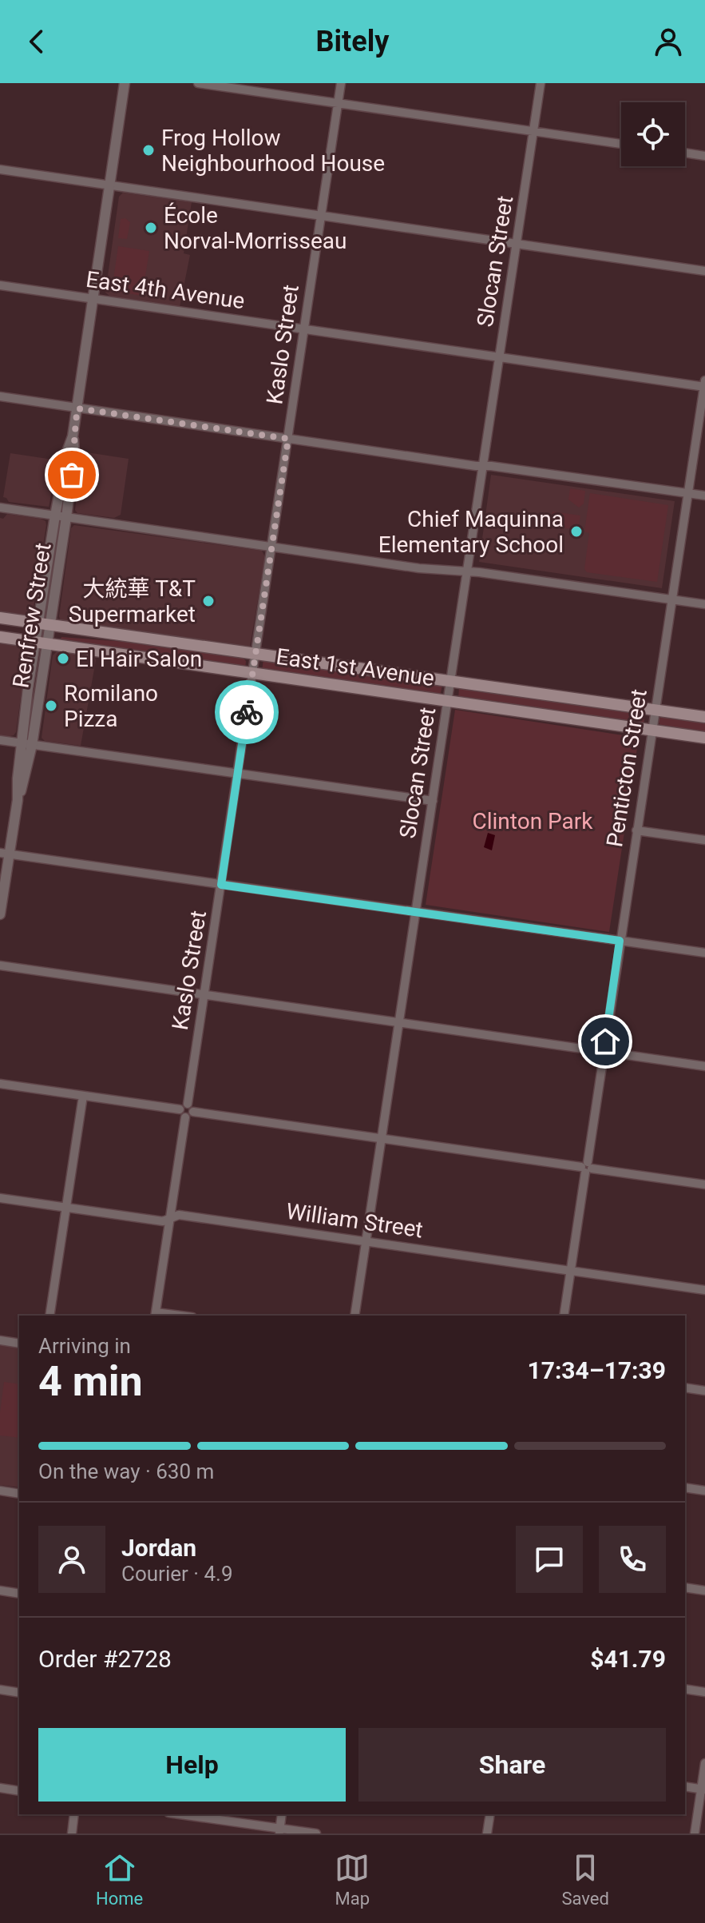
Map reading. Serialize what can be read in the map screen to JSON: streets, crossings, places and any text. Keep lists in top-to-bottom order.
{
  "streets": {
    "main road": ["East 1st Avenue"],
    "street": [
      "Slocan Street",
      "East 4th Avenue",
      "Kaslo Street",
      "Renfrew Street",
      "Penticton Street",
      "William Street"
    ]
  },
  "crossings": [
    ["Slocan Street", "East 4th Avenue"],
    ["Slocan Street", "East 1st Avenue"],
    ["Slocan Street", "William Street"],
    ["East 4th Avenue", "Kaslo Street"],
    ["East 4th Avenue", "Renfrew Street"],
    ["East 4th Avenue", "Penticton Street"],
    ["Kaslo Street", "East 1st Avenue"],
    ["Renfrew Street", "East 1st Avenue"],
    ["East 1st Avenue", "Penticton Street"],
    ["Penticton Street", "William Street"]
  ],
  "parks": ["Clinton Park"],
  "places": [
    "Frog Hollow Neighbourhood House",
    "École Norval-Morrisseau",
    "Chief Maquinna Elementary School",
    "大統華 T&T Supermarket",
    "El Hair Salon",
    "Romilano Pizza"
  ],
  "page": {
    "header": "Bitely",
    "heading": ["4 min", "Arriving in", "17:34–17:39"],
    "panel": [
      "Jordan",
      "Courier · 4.9",
      "Order #2728",
      "$41.79"
    ],
    "bar": "On the way · 630 m",
    "buttons": ["Help", "Share"],
    "tabs": ["Home", "Map", "Saved"]
  }
}
